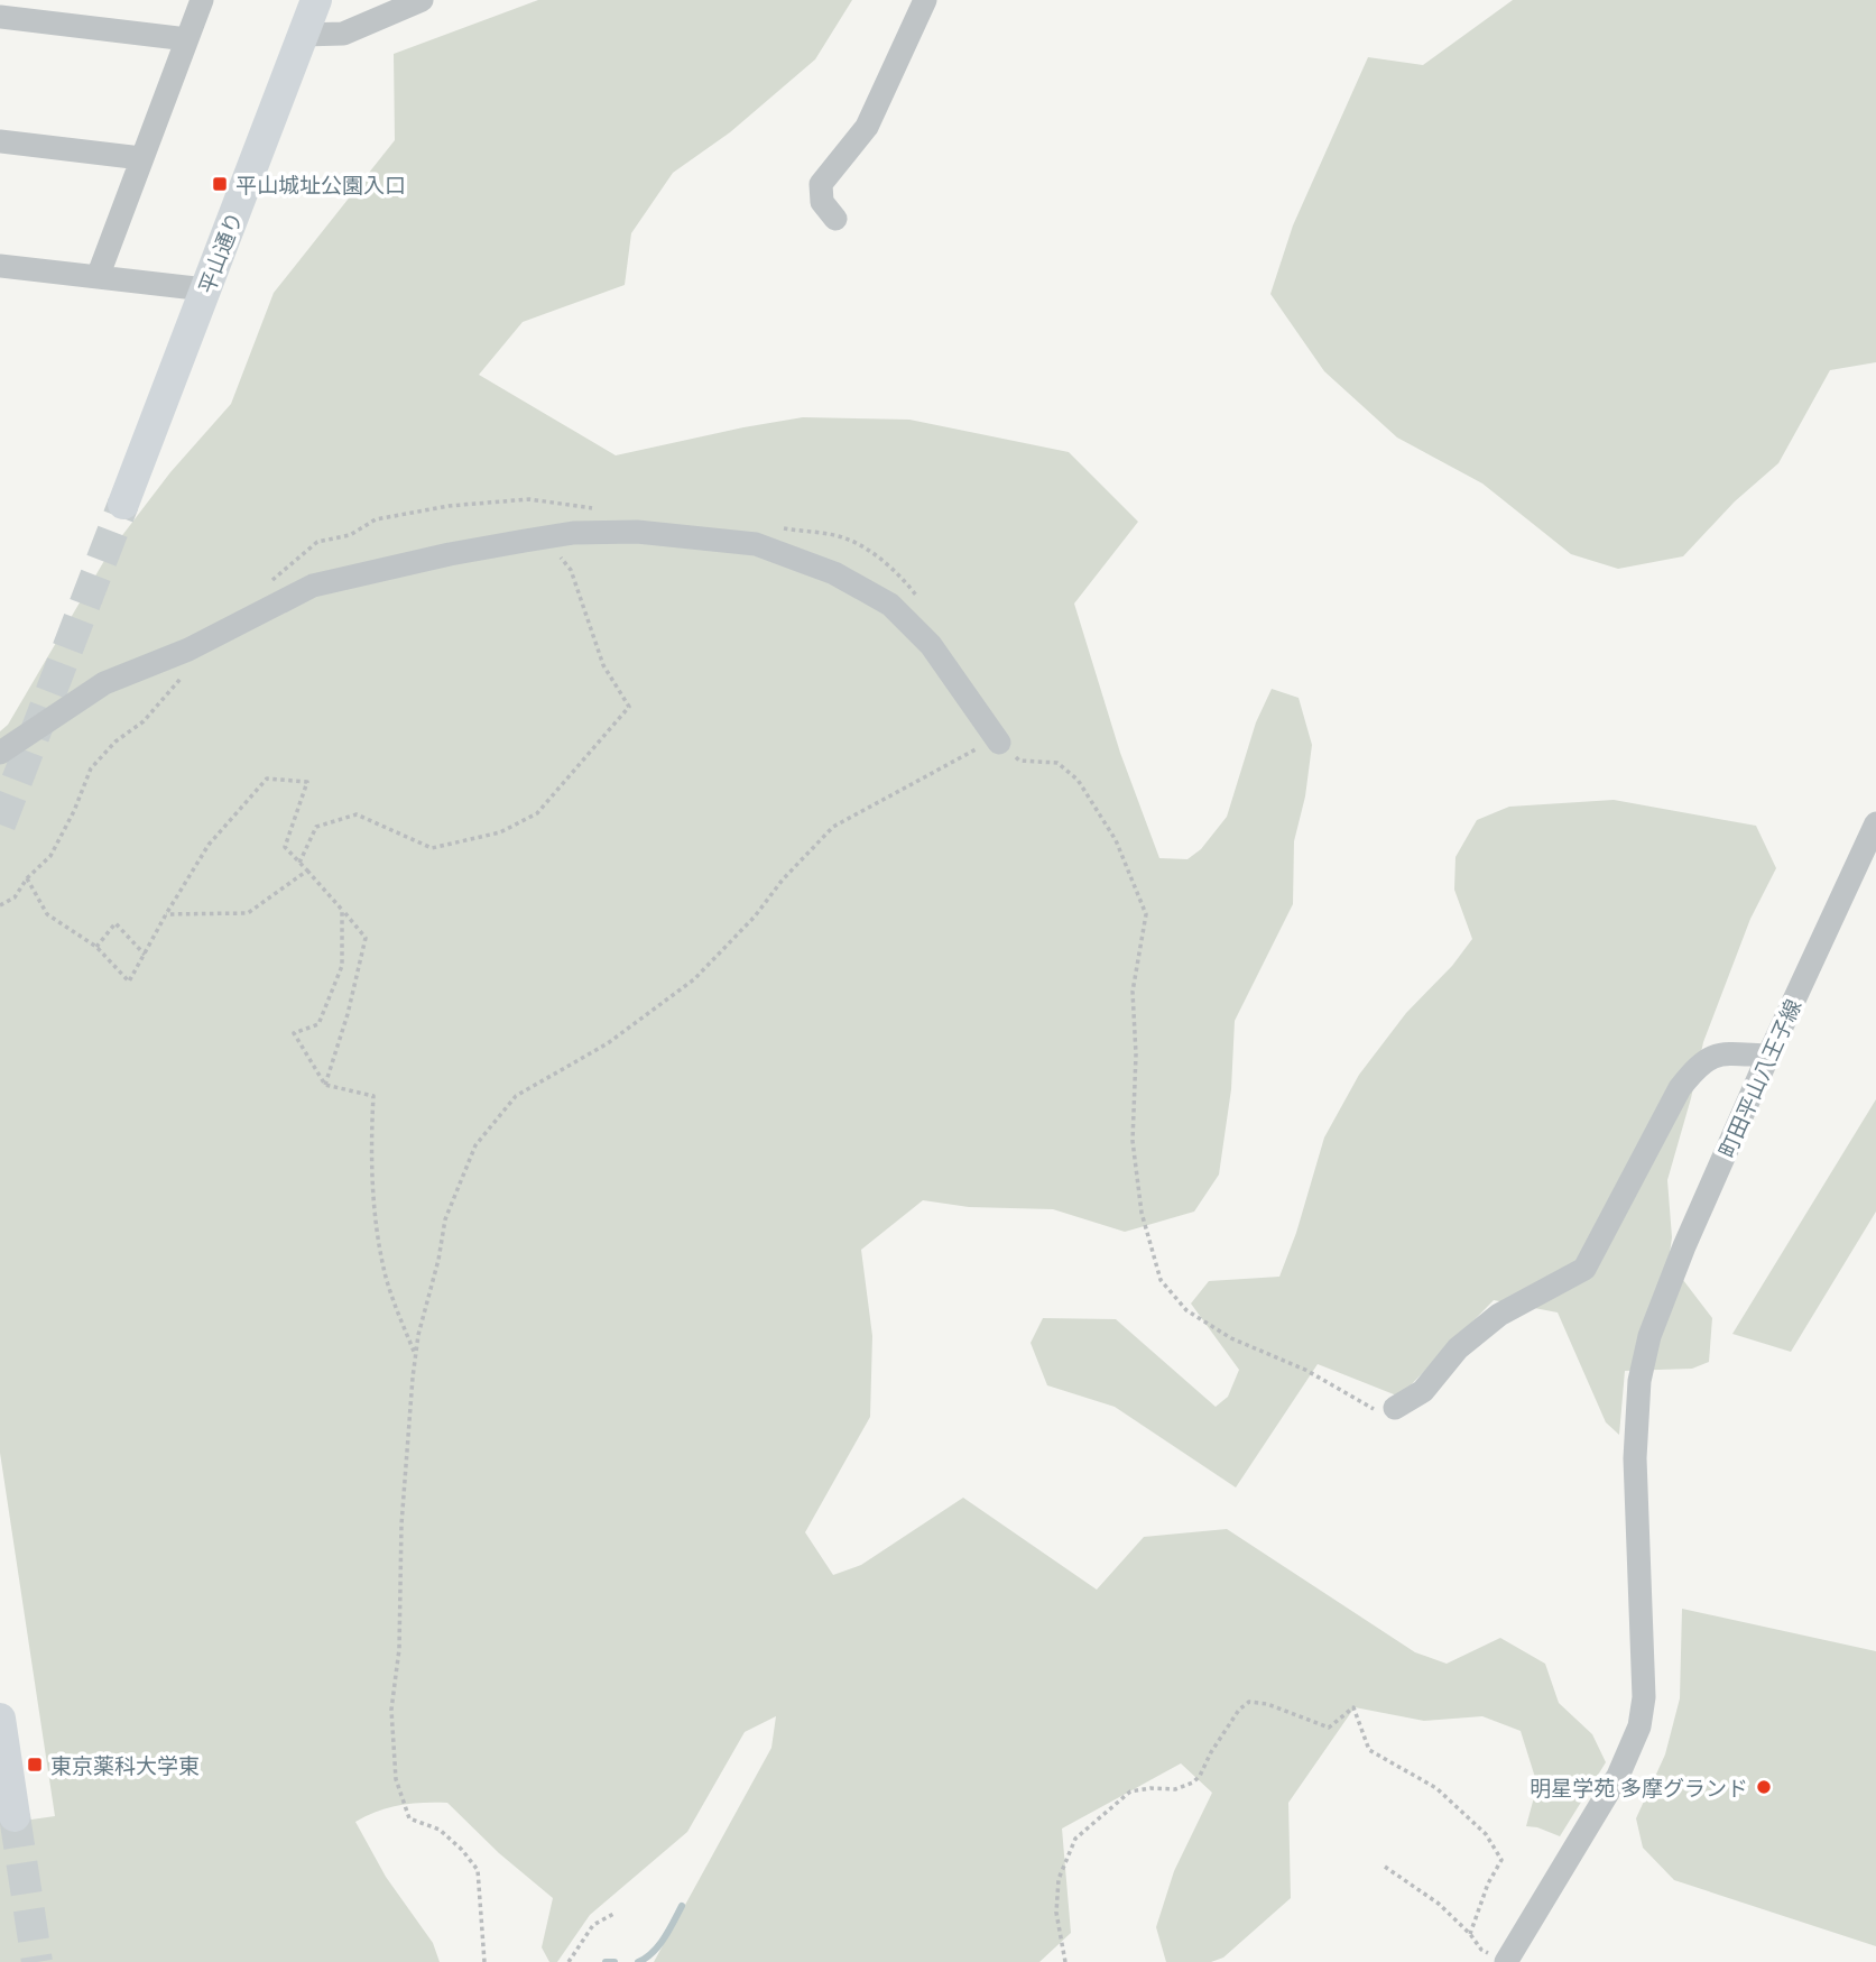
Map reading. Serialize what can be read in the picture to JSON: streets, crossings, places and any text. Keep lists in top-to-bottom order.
{
  "streets": {
    "main road": ["平山通り"],
    "street": ["町田平山八王子線"]
  },
  "places": {
    "transit": ["平山城址公園入口", "東京薬科大学東"],
    "other": ["明星学苑 多摩グランド"]
  }
}
